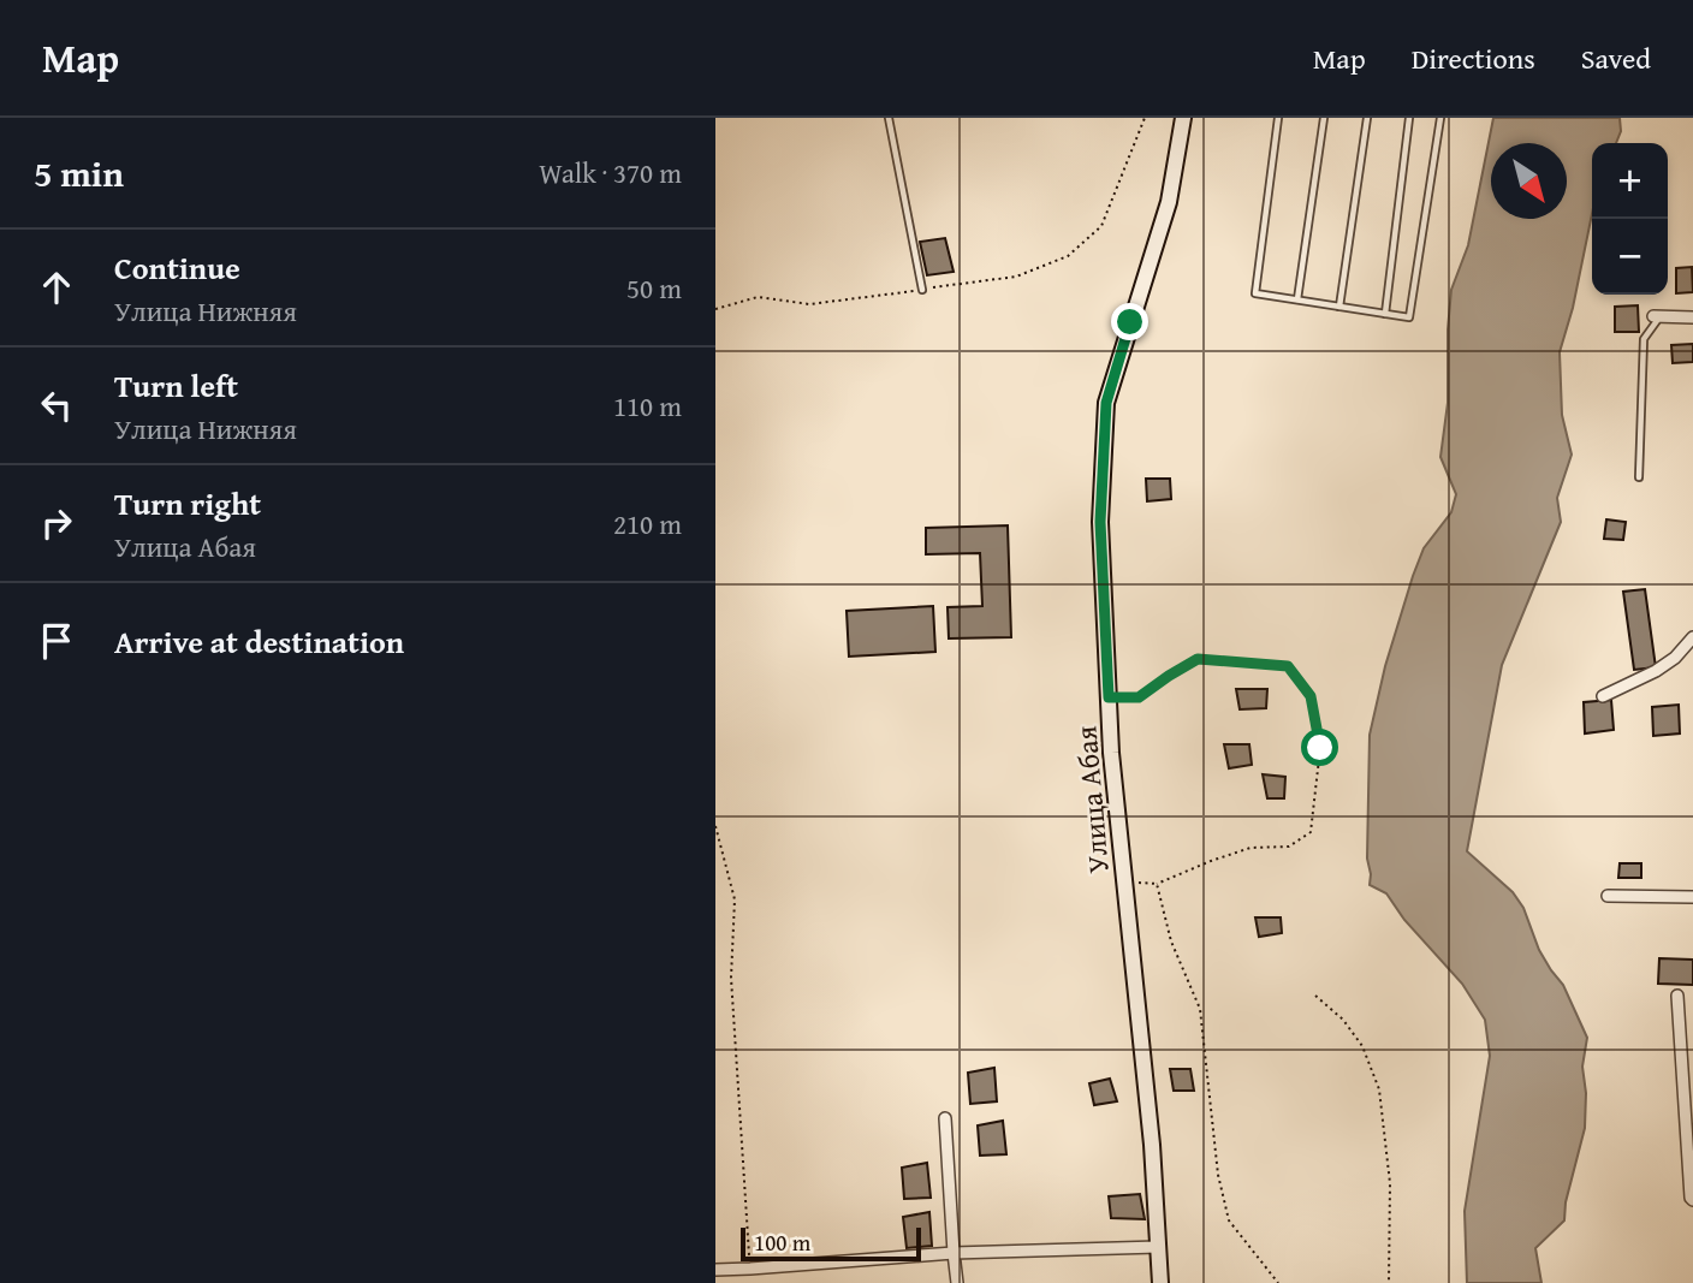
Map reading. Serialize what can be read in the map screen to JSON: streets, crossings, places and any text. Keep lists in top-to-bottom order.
{
  "streets": {
    "street": ["Улица Абая"]
  },
  "scale_bar": "100 m",
  "north": "bottom right",
  "page": {
    "header": "Map",
    "nav": ["Map", "Directions", "Saved"],
    "heading": ["5 min", "Walk · 370 m"],
    "map_buttons": ["+", "−"],
    "list": [
      ["Continue", "Улица Нижняя", "50 m"],
      ["Turn left", "Улица Нижняя", "110 m"],
      ["Turn right", "Улица Абая", "210 m"],
      "Arrive at destination"
    ],
    "scale": "100 m"
  }
}
